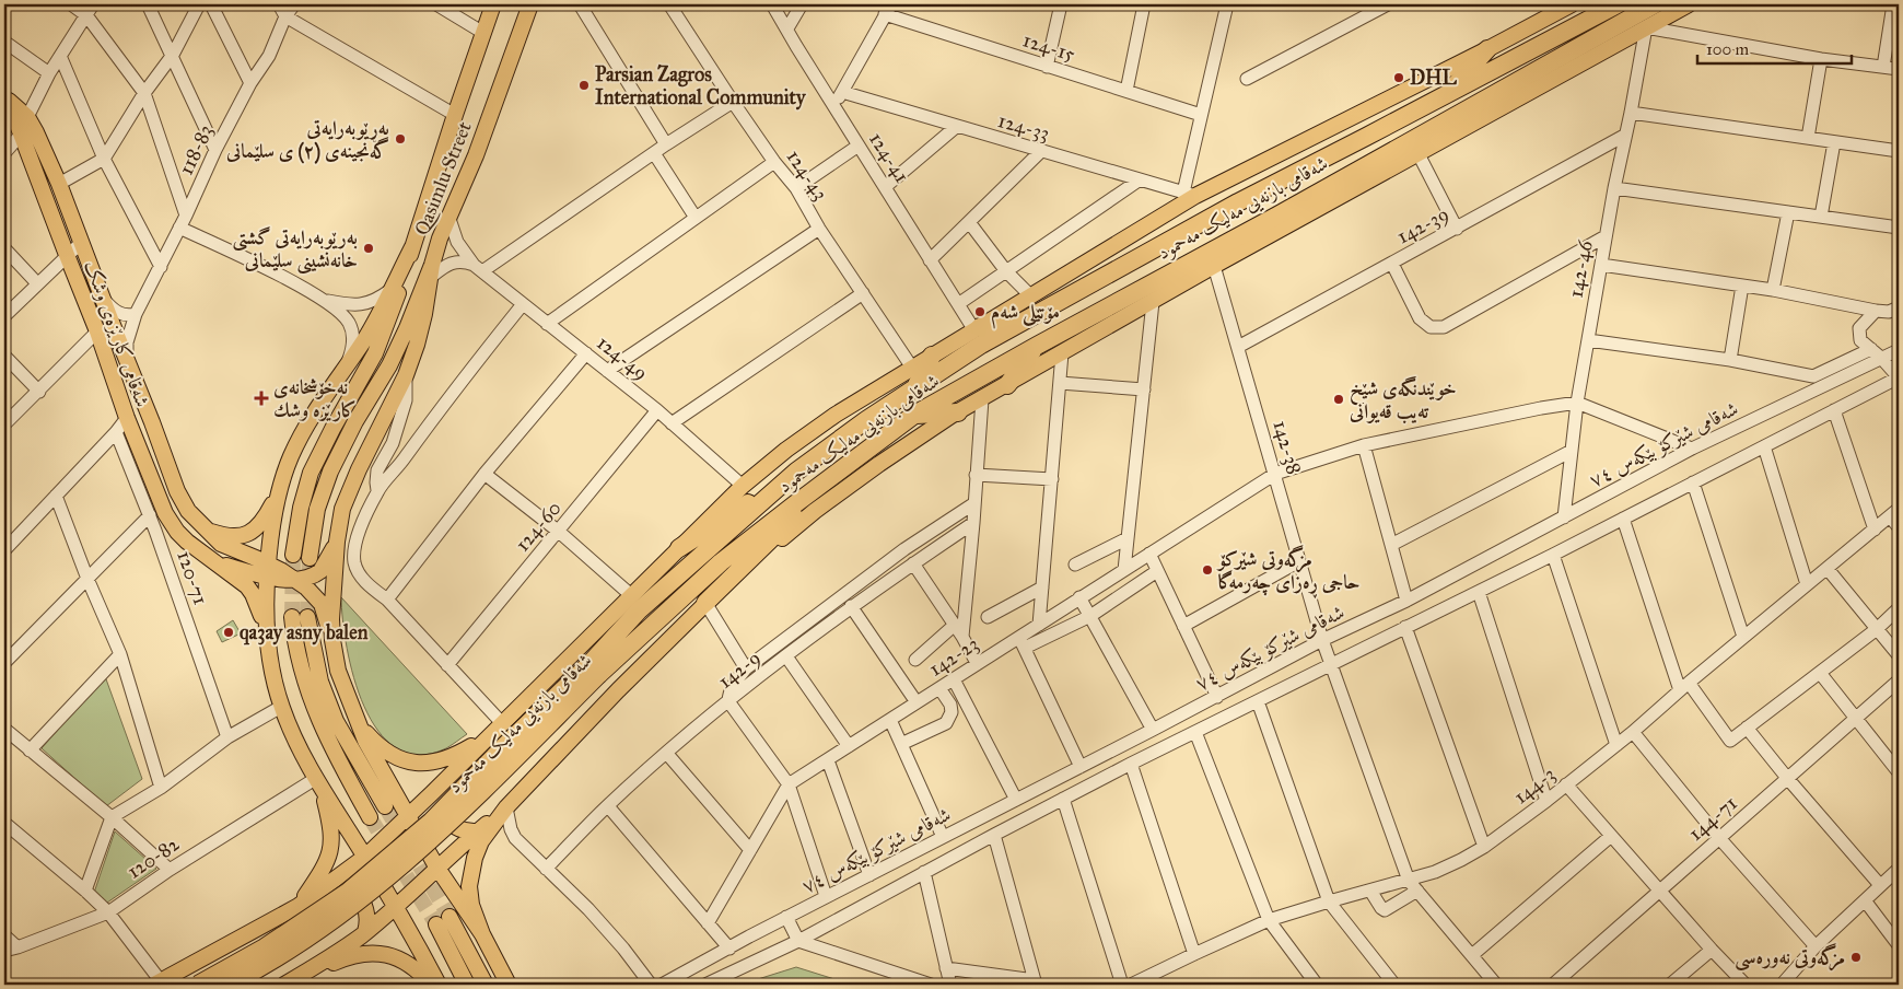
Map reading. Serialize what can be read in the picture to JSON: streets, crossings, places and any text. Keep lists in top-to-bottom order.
{
  "streets": {
    "highway": ["شەقامی بازنەیی مەلیک مەحمود"],
    "main road": ["Qasimlu Street", "شەقامی کارێزەی وشک"],
    "street": [
      "124-15",
      "124-33",
      "118-83",
      "124-41",
      "124-43",
      "142-39",
      "142-46",
      "124-49",
      "شەقامی شێرکۆ بێکەس ٧٤",
      "142-38",
      "124-60",
      "120-71",
      "142-23",
      "142-9",
      "144-3",
      "144-71",
      "120-82"
    ]
  },
  "crossings": [
    ["118-83", "شەقامی کارێزەی وشک"],
    ["Qasimlu Street", "124-49"],
    ["شەقامی بازنەیی مەلیک مەحمود", "142-46"],
    ["142-39", "142-46"],
    ["142-39", "142-38"],
    ["142-46", "شەقامی شێرکۆ بێکەس ٧٤"],
    ["142-46", "142-23"],
    ["124-49", "124-60"],
    ["شەقامی شێرکۆ بێکەس ٧٤", "142-38"],
    ["142-38", "142-23"],
    ["142-38", "144-3"]
  ],
  "places": {
    "other": [
      "DHL",
      "Parsian Zagros International Community",
      "بەڕێوبەرایەتی گەنجینەی (۲) ی سلێمانی",
      "بەرێوبەرایەتی گشتی خانەنشینی سلێمانی",
      "مۆتێلی شەم",
      "خوێندنگەی شێخ تەیب قەیوانی",
      "مزگەوتی شێرکۆ حاجی ڕەزای چەرمەگا",
      "qa3ay asny balen",
      "مزگەوتی نەورەسی"
    ],
    "health": ["نەخۆشخانەی کارێزە وشك"]
  },
  "scale_bar": "100 m"
}
